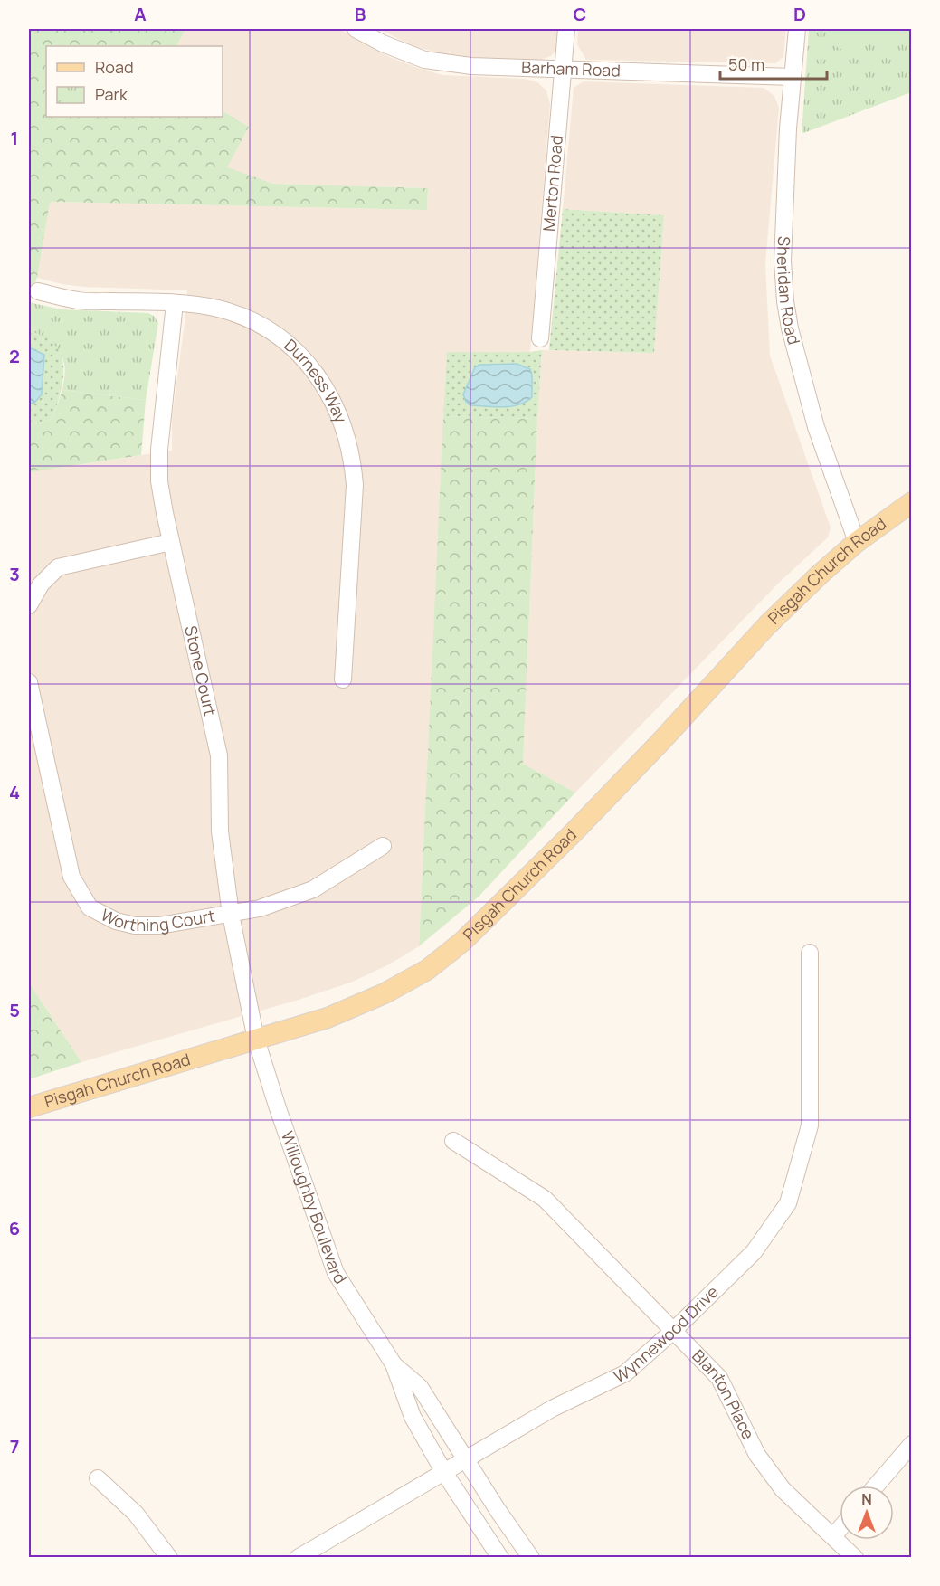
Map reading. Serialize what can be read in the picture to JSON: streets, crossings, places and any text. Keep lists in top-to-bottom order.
{
  "streets": {
    "main road": ["Pisgah Church Road"],
    "street": [
      "Barham Road",
      "Merton Road",
      "Sheridan Road",
      "Durness Way",
      "Stone Court",
      "Worthing Court",
      "Willoughby Boulevard",
      "Wynnewood Drive",
      "Blanton Place"
    ]
  },
  "crossings": [
    ["Barham Road", "Merton Road"],
    ["Barham Road", "Sheridan Road"],
    ["Sheridan Road", "Pisgah Church Road"],
    ["Durness Way", "Stone Court"],
    ["Pisgah Church Road", "Stone Court"],
    ["Pisgah Church Road", "Willoughby Boulevard"],
    ["Stone Court", "Worthing Court"],
    ["Stone Court", "Willoughby Boulevard"],
    ["Willoughby Boulevard", "Wynnewood Drive"],
    ["Wynnewood Drive", "Blanton Place"]
  ],
  "legend": ["Road", "Park"],
  "scale_bar": "50 m",
  "north": "top",
  "grid": {
    "columns": [
      "A",
      "B",
      "C",
      "D"
    ],
    "rows": [
      "1",
      "2",
      "3",
      "4",
      "5",
      "6",
      "7"
    ]
  }
}
